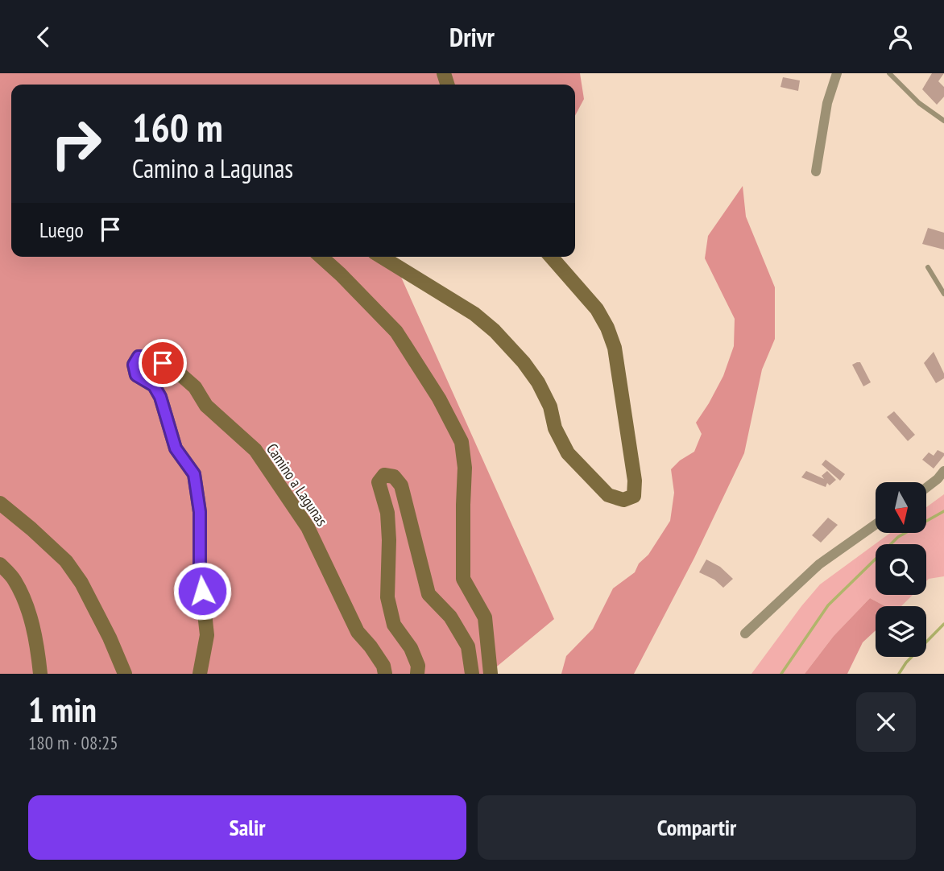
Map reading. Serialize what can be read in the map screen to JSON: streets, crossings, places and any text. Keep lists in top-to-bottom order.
{
  "streets": {
    "street": ["Camino a Lagunas"]
  },
  "north": "bottom",
  "page": {
    "header": "Drivr",
    "turn": ["160 m", "Camino a Lagunas"],
    "then": "Luego",
    "heading": ["1 min", "180 m · 08:25"],
    "buttons": ["Salir", "Compartir"]
  }
}
